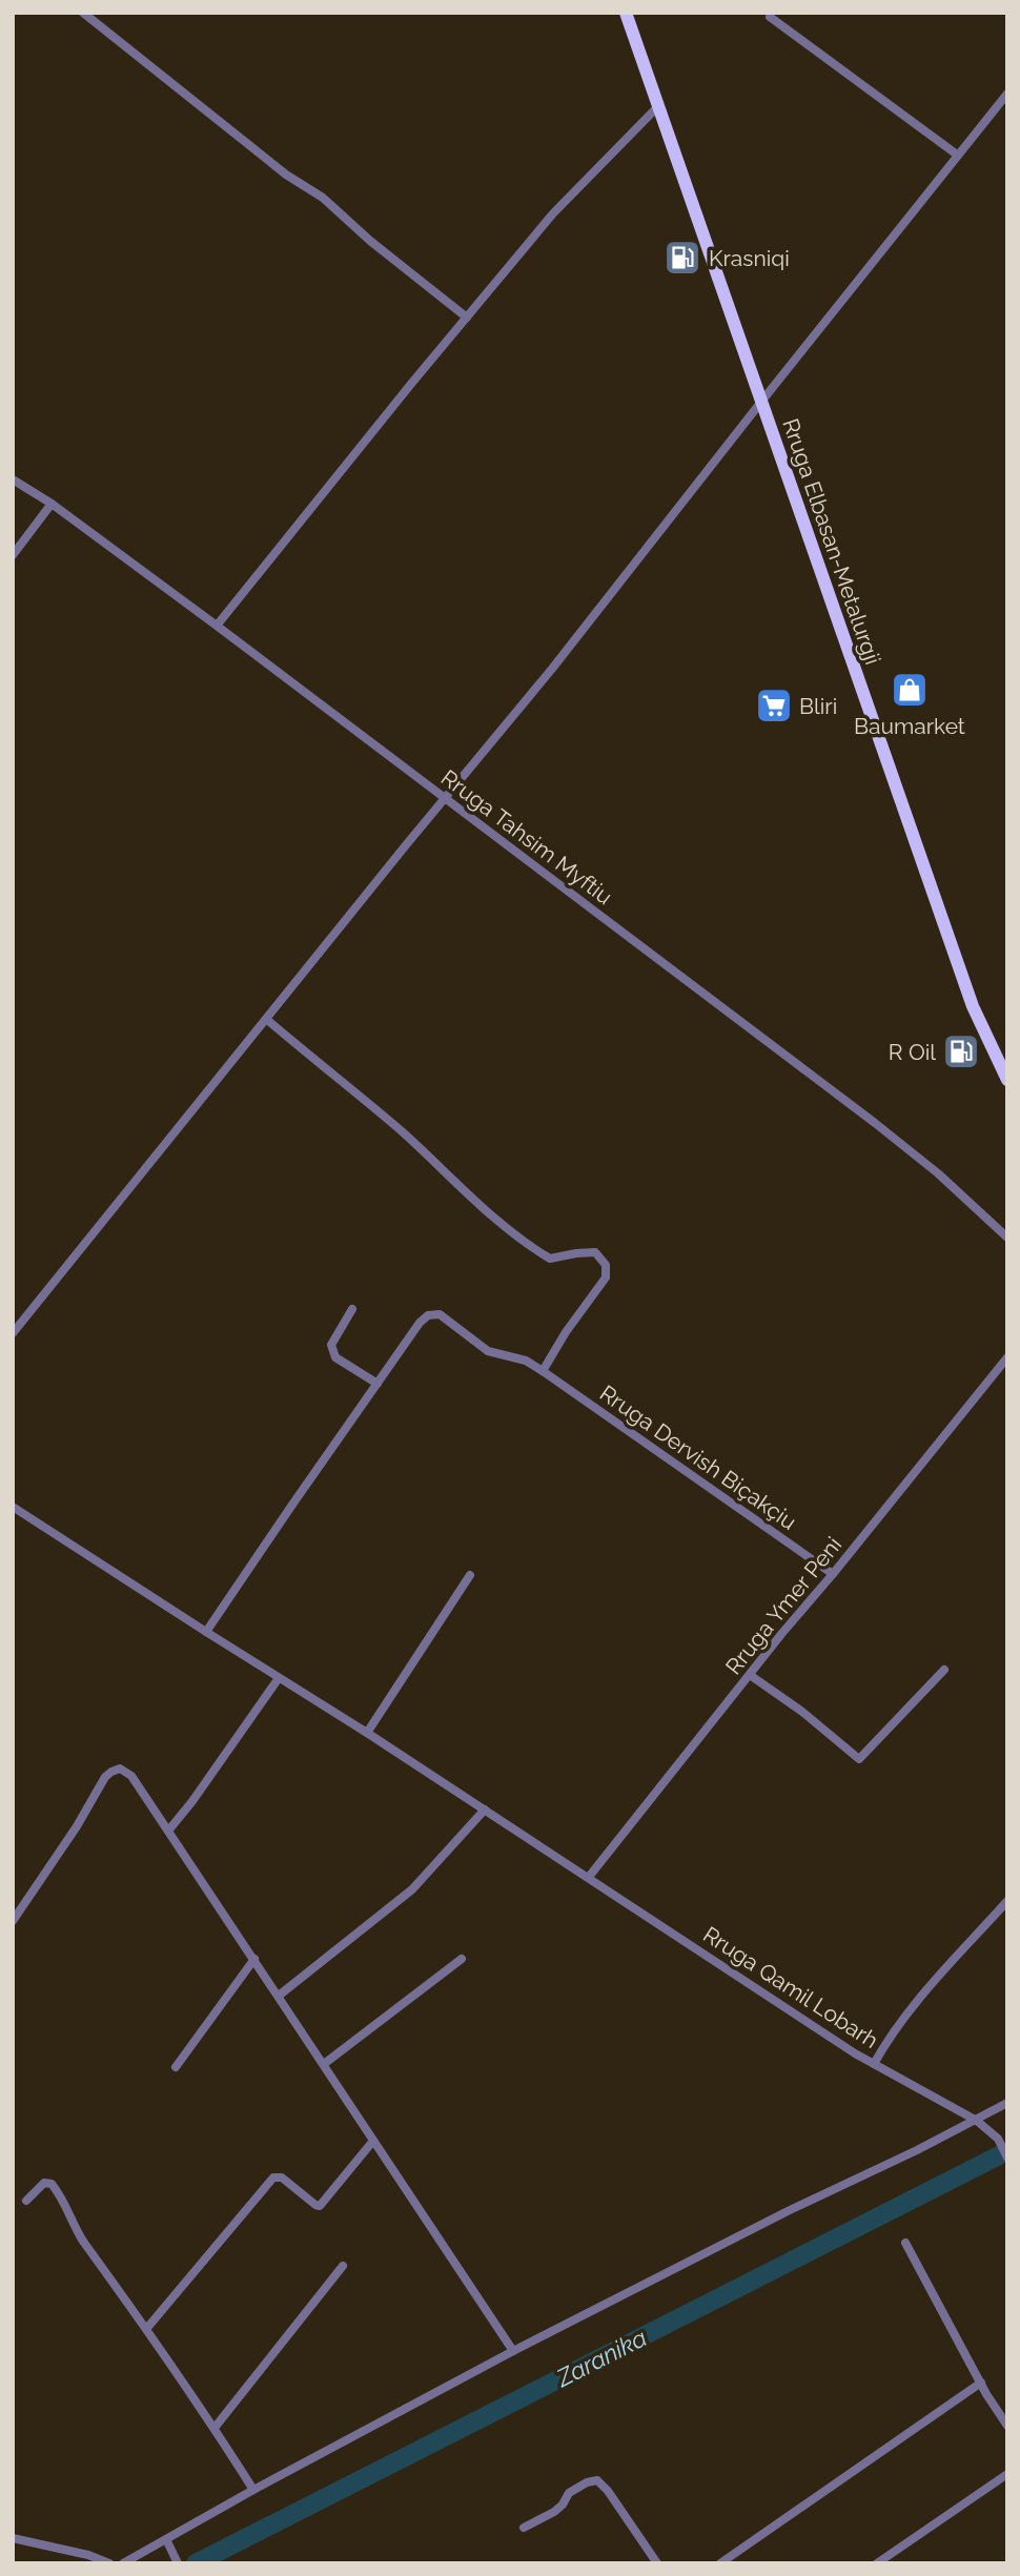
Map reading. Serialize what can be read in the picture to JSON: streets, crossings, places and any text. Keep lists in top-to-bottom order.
{
  "streets": {
    "main road": ["Rruga Elbasan-Metalurgji"],
    "street": [
      "Rruga Tahsim Myftiu",
      "Rruga Dervish Biçakçiu",
      "Rruga Ymer Peni",
      "Rruga Qamil Lobarh"
    ]
  },
  "crossings": [
    ["Rruga Dervish Biçakçiu", "Rruga Ymer Peni"],
    ["Rruga Ymer Peni", "Rruga Qamil Lobarh"]
  ],
  "water": ["Zaranika"],
  "places": {
    "fuel station": ["Krasniqi", "R Oil"],
    "shop": ["Baumarket"],
    "supermarket": ["Bliri"]
  }
}
